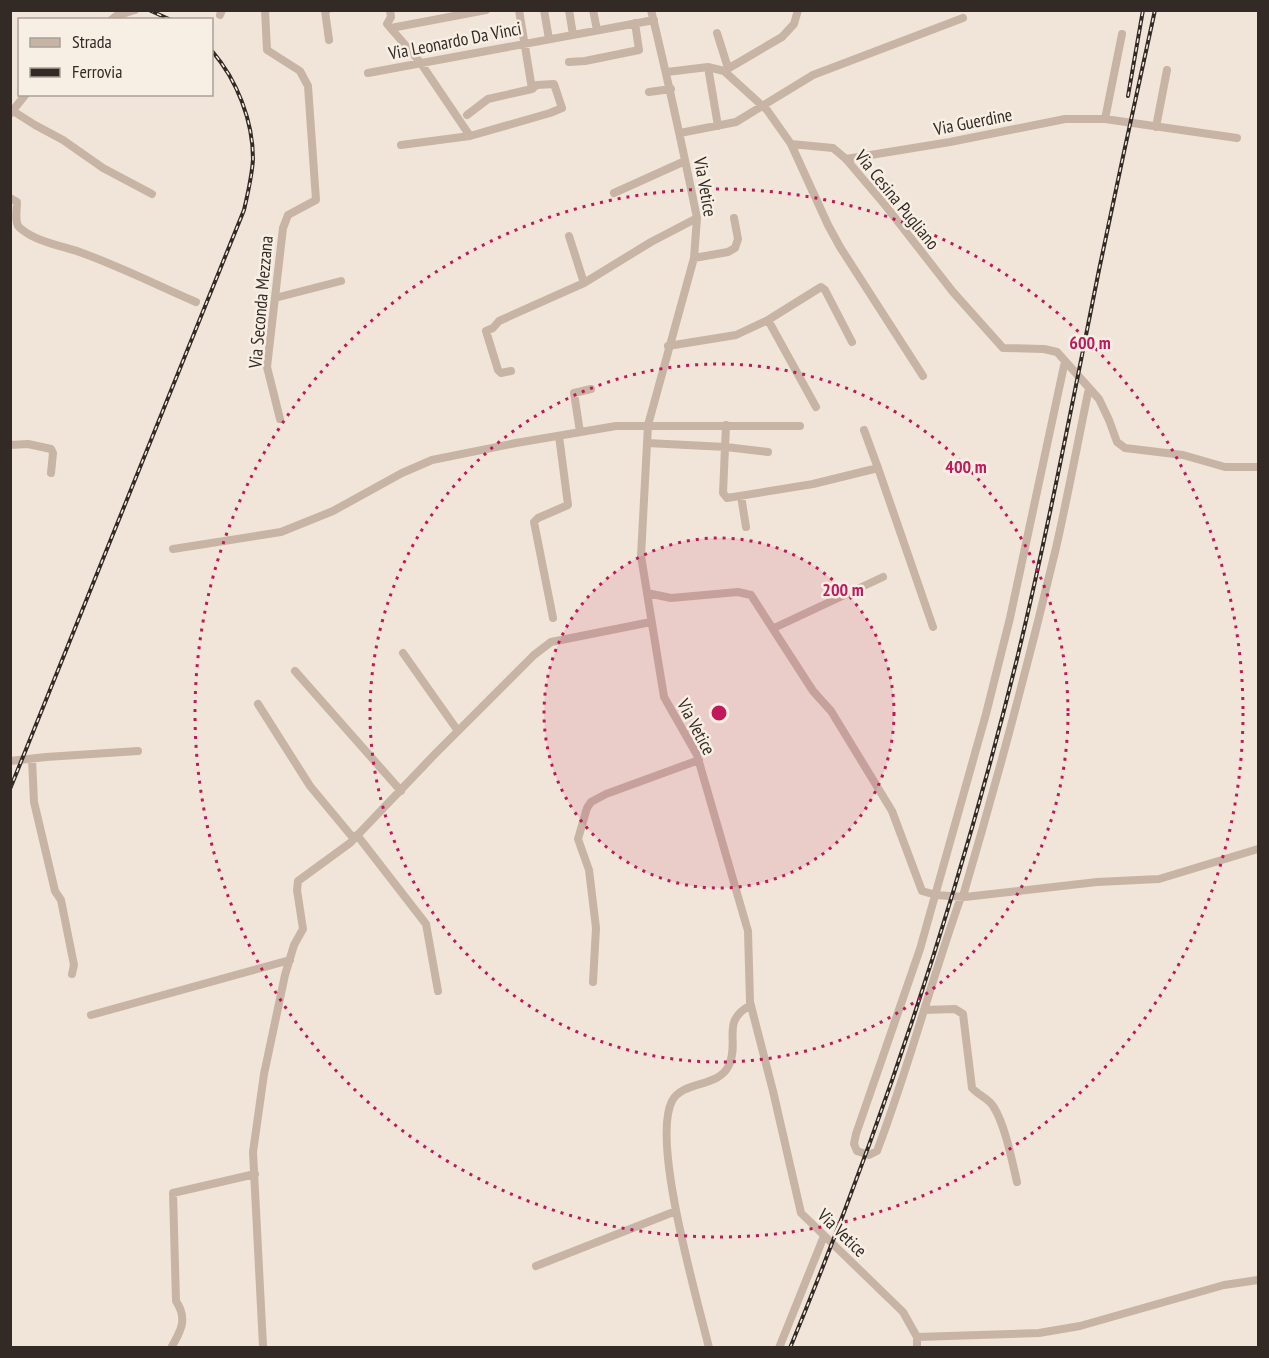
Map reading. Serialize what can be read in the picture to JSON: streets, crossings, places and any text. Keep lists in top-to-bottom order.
{
  "streets": {
    "street": [
      "Via Leonardo Da Vinci",
      "Via Guerdine",
      "Via Vetice",
      "Via Cesina Pugliano",
      "Via Seconda Mezzana"
    ]
  },
  "crossings": [
    ["Via Leonardo Da Vinci", "Via Vetice"],
    ["Via Guerdine", "Via Cesina Pugliano"]
  ],
  "legend": ["Strada", "Ferrovia"],
  "rings": ["600 m", "400 m", "200 m"]
}
